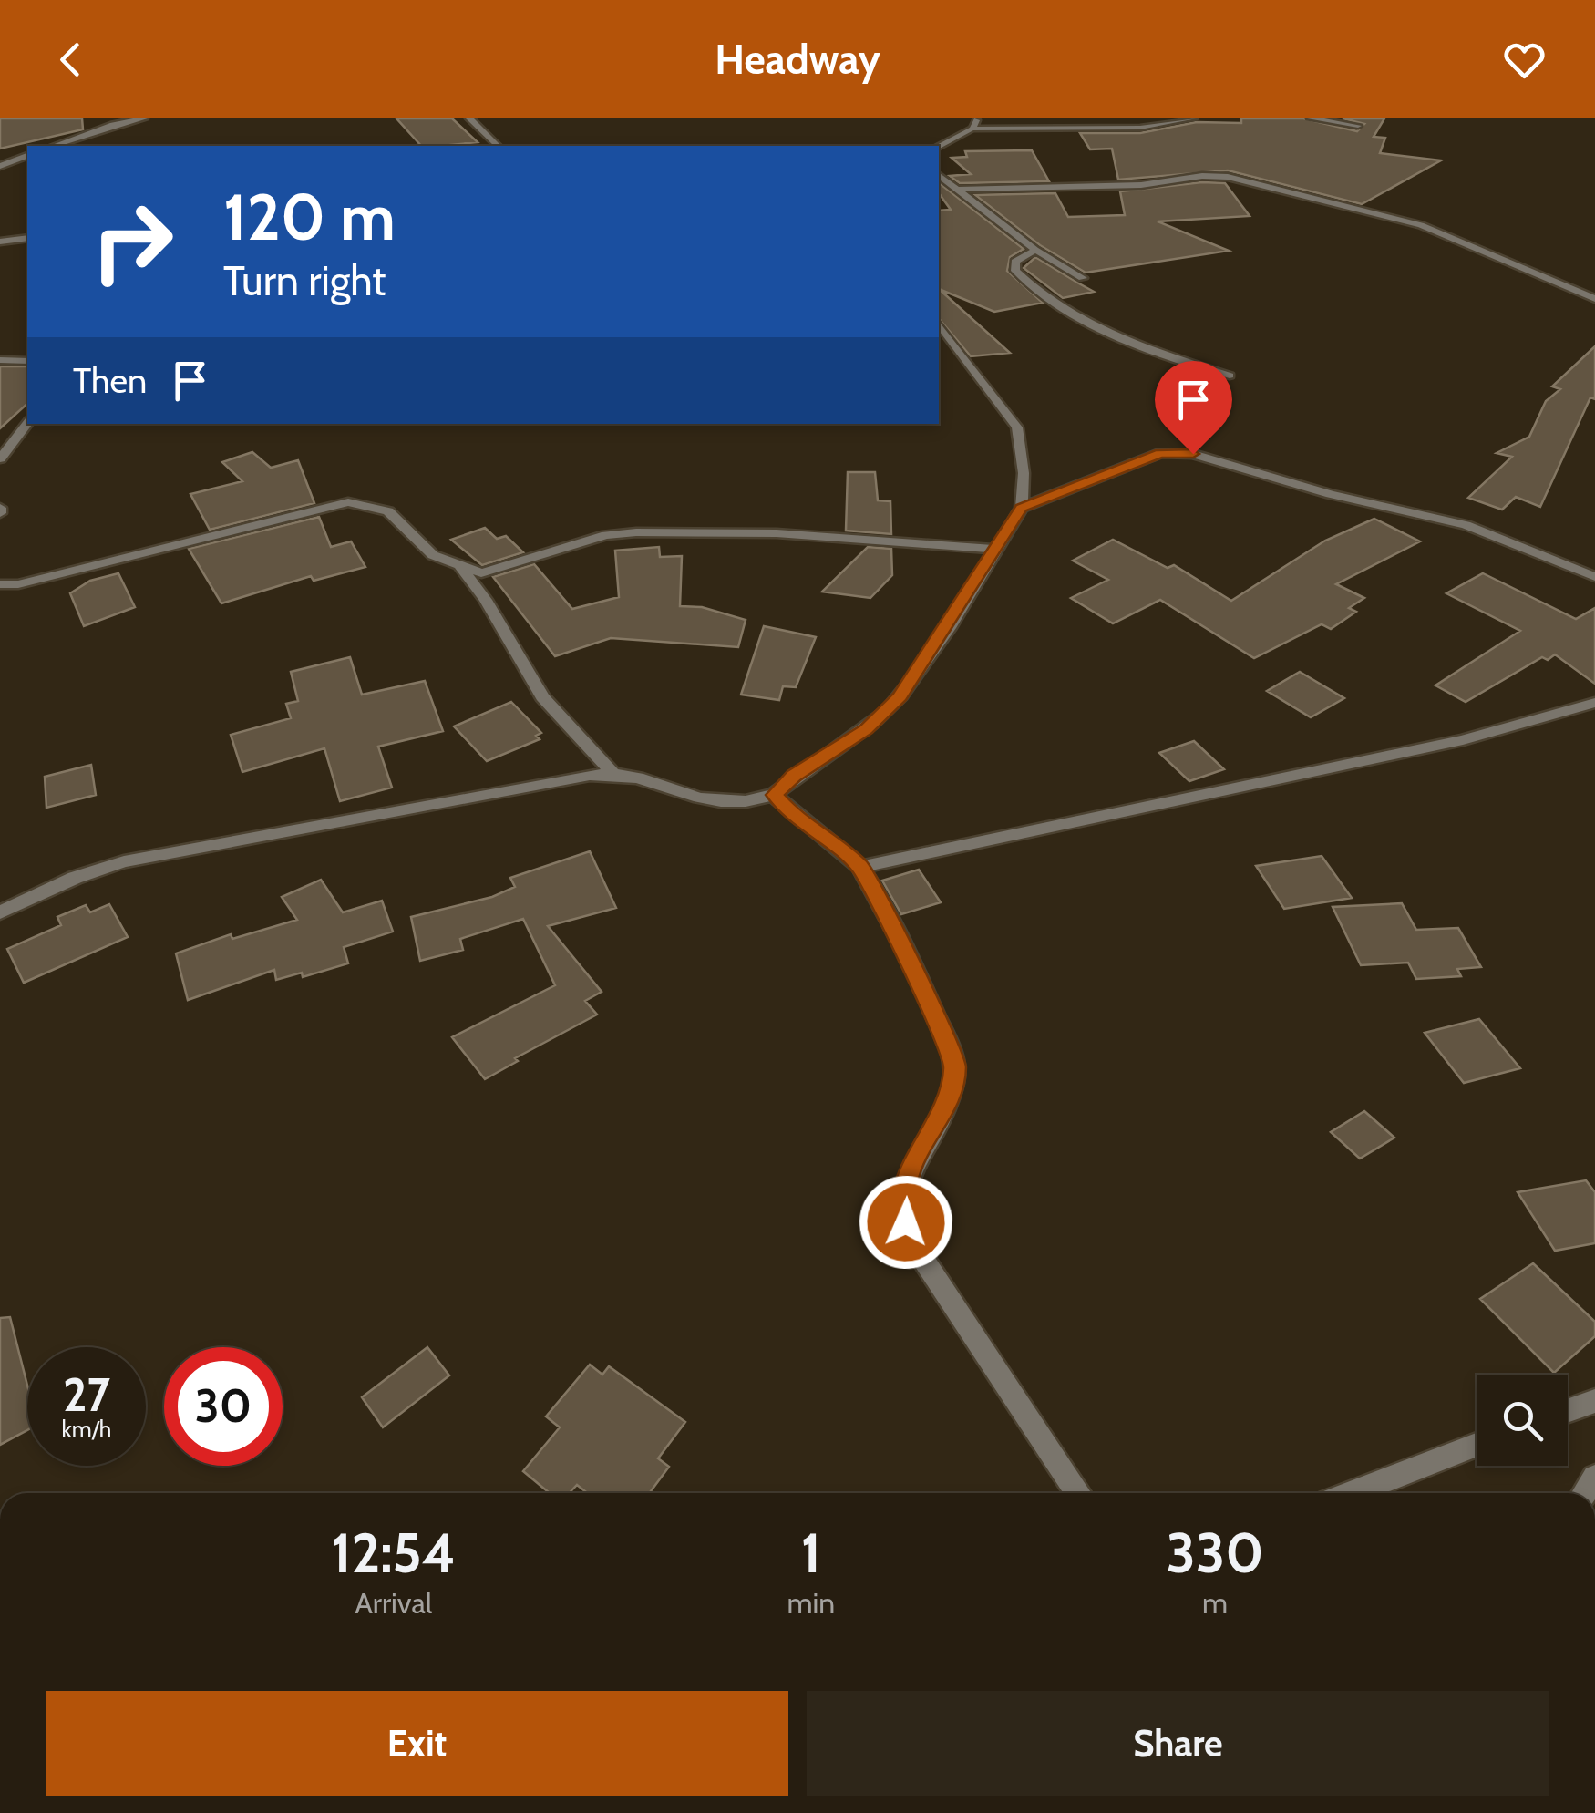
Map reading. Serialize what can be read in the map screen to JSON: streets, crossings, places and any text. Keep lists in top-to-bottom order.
{
  "page": {
    "header": "Headway",
    "turn": ["120 m", "Turn right"],
    "then": "Then",
    "speed": "27 km/h",
    "limit": "30",
    "eta": [
      "12:54",
      "Arrival",
      "1",
      "min",
      "330",
      "m"
    ],
    "buttons": ["Exit", "Share"]
  }
}
